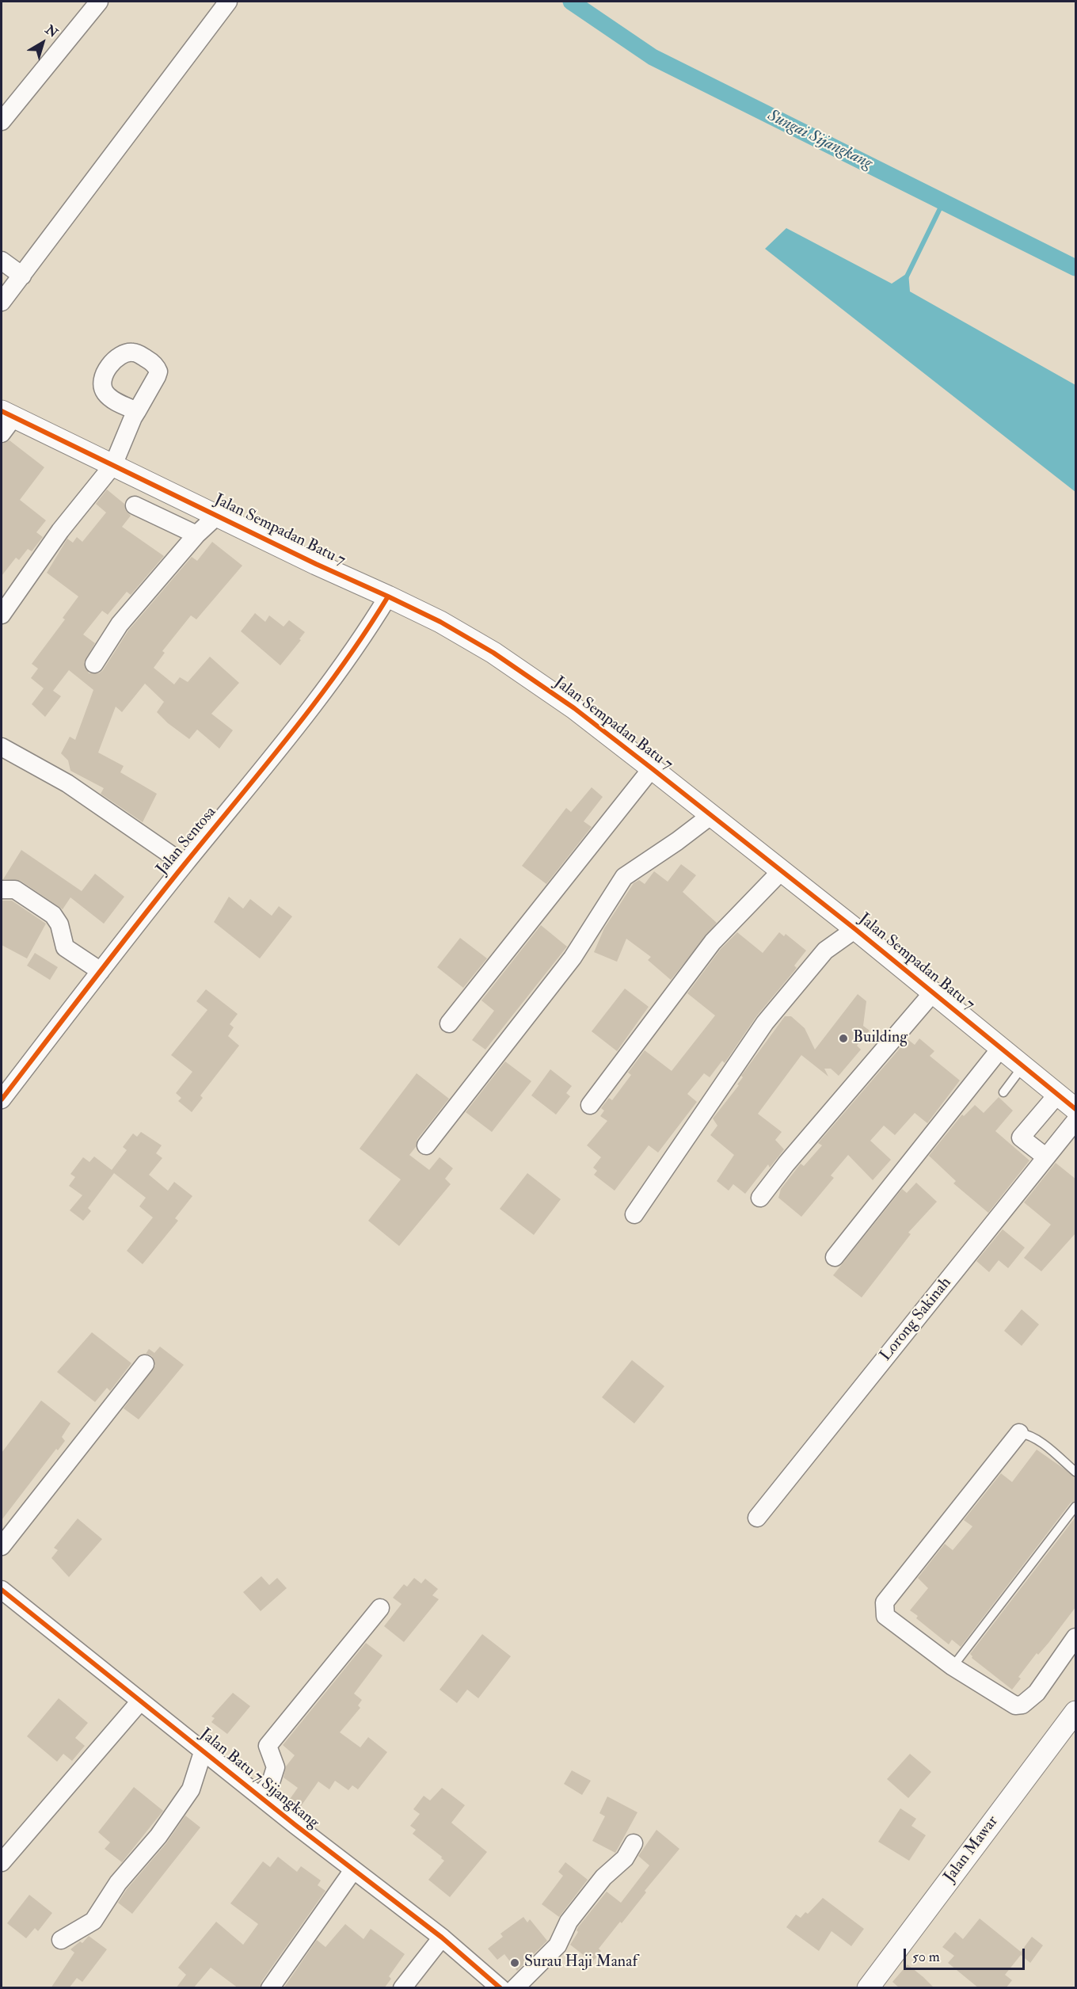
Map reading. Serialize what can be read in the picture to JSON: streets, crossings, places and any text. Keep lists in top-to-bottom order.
{
  "streets": {
    "street": [
      "Jalan Sempadan Batu 7",
      "Jalan Sentosa",
      "Lorong Sakinah",
      "Jalan Batu 7 Sijangkang",
      "Jalan Mawar"
    ]
  },
  "crossings": [
    ["Jalan Sempadan Batu 7", "Jalan Sentosa"]
  ],
  "water": ["Sungai Sijangkang"],
  "places": ["Building", "Surau Haji Manaf"],
  "scale_bar": "50 m",
  "north": "top right"
}
